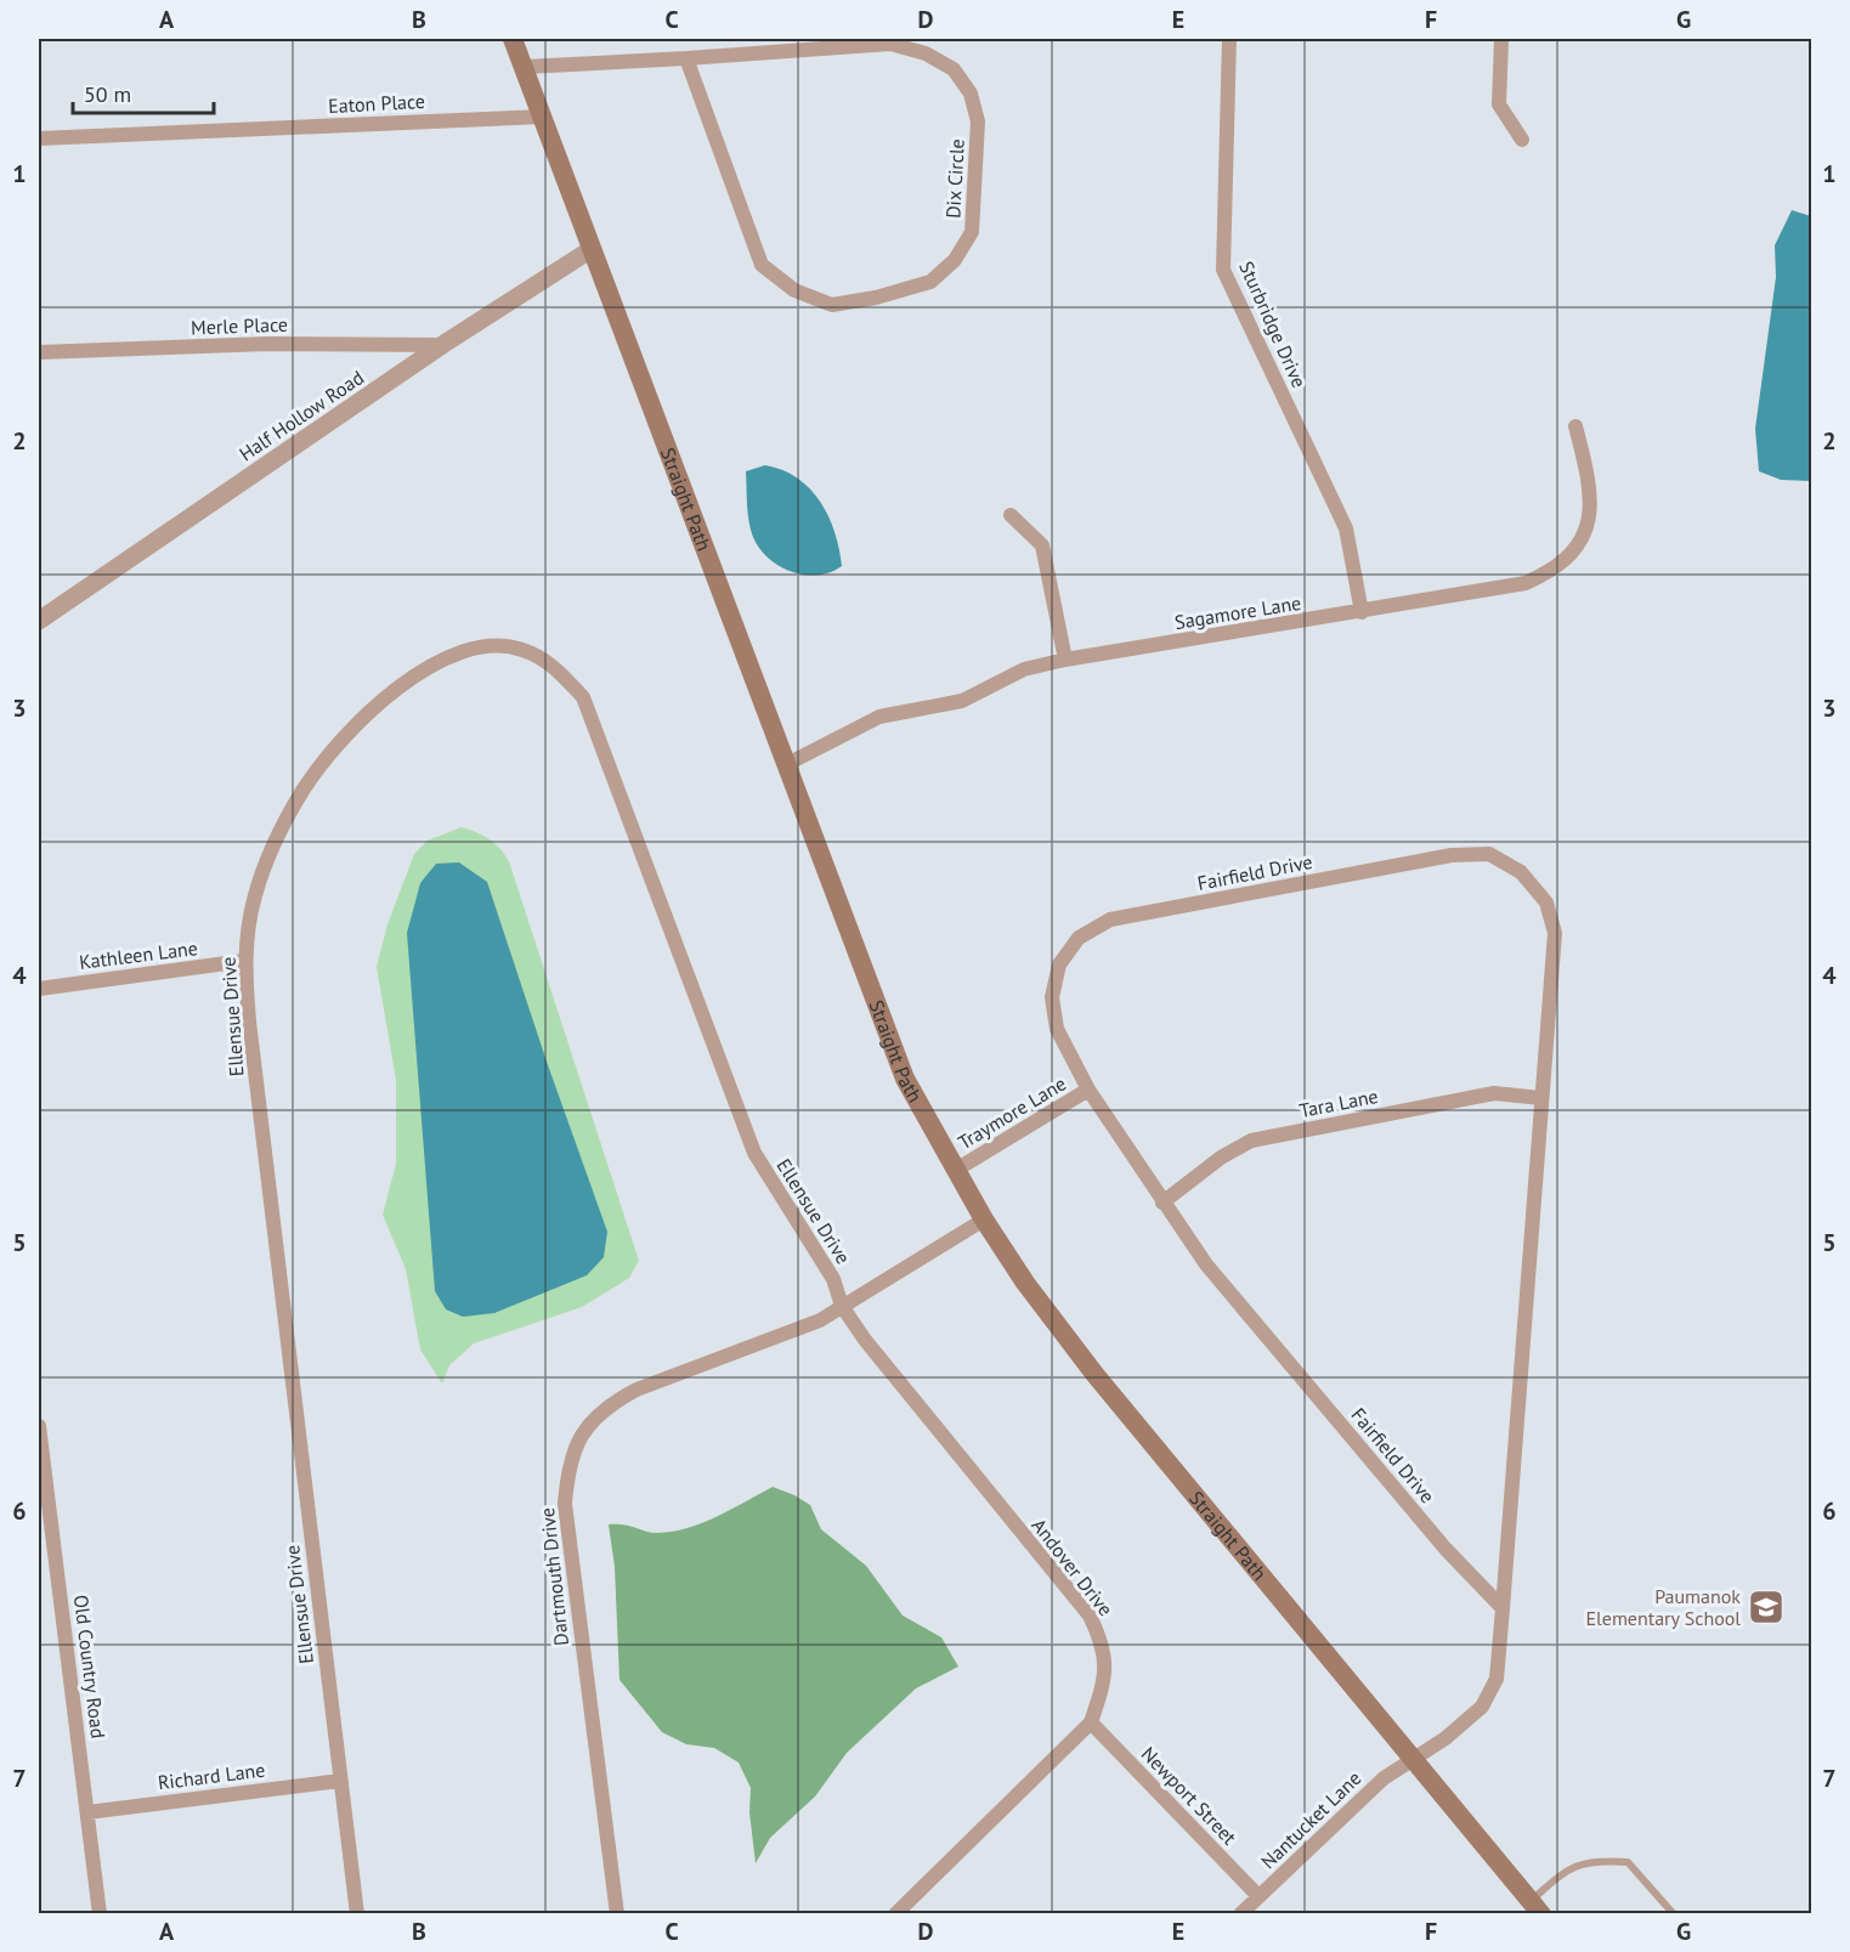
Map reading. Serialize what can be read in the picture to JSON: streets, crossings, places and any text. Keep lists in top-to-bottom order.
{
  "streets": {
    "main road": ["Straight Path"],
    "street": [
      "Eaton Place",
      "Dix Circle",
      "Sturbridge Drive",
      "Merle Place",
      "Half Hollow Road",
      "Sagamore Lane",
      "Fairfield Drive",
      "Kathleen Lane",
      "Ellensue Drive",
      "Tara Lane",
      "Traymore Lane",
      "Andover Drive",
      "Dartmouth Drive",
      "Old Country Road",
      "Richard Lane",
      "Newport Street",
      "Nantucket Lane"
    ]
  },
  "crossings": [
    ["Eaton Place", "Straight Path"],
    ["Dix Circle", "Straight Path"],
    ["Sturbridge Drive", "Sagamore Lane"],
    ["Merle Place", "Half Hollow Road"],
    ["Half Hollow Road", "Straight Path"],
    ["Straight Path", "Sagamore Lane"],
    ["Straight Path", "Fairfield Drive"],
    ["Straight Path", "Traymore Lane"],
    ["Straight Path", "Dartmouth Drive"],
    ["Straight Path", "Nantucket Lane"],
    ["Fairfield Drive", "Tara Lane"],
    ["Fairfield Drive", "Traymore Lane"],
    ["Fairfield Drive", "Nantucket Lane"],
    ["Kathleen Lane", "Ellensue Drive"],
    ["Ellensue Drive", "Andover Drive"],
    ["Ellensue Drive", "Dartmouth Drive"],
    ["Ellensue Drive", "Richard Lane"],
    ["Andover Drive", "Dartmouth Drive"],
    ["Andover Drive", "Newport Street"],
    ["Old Country Road", "Richard Lane"],
    ["Newport Street", "Nantucket Lane"]
  ],
  "places": {
    "school or university": ["Paumanok Elementary School"]
  },
  "scale_bar": "50 m",
  "grid": {
    "columns": [
      "A",
      "B",
      "C",
      "D",
      "E",
      "F",
      "G"
    ],
    "rows": [
      "1",
      "2",
      "3",
      "4",
      "5",
      "6",
      "7"
    ]
  }
}
